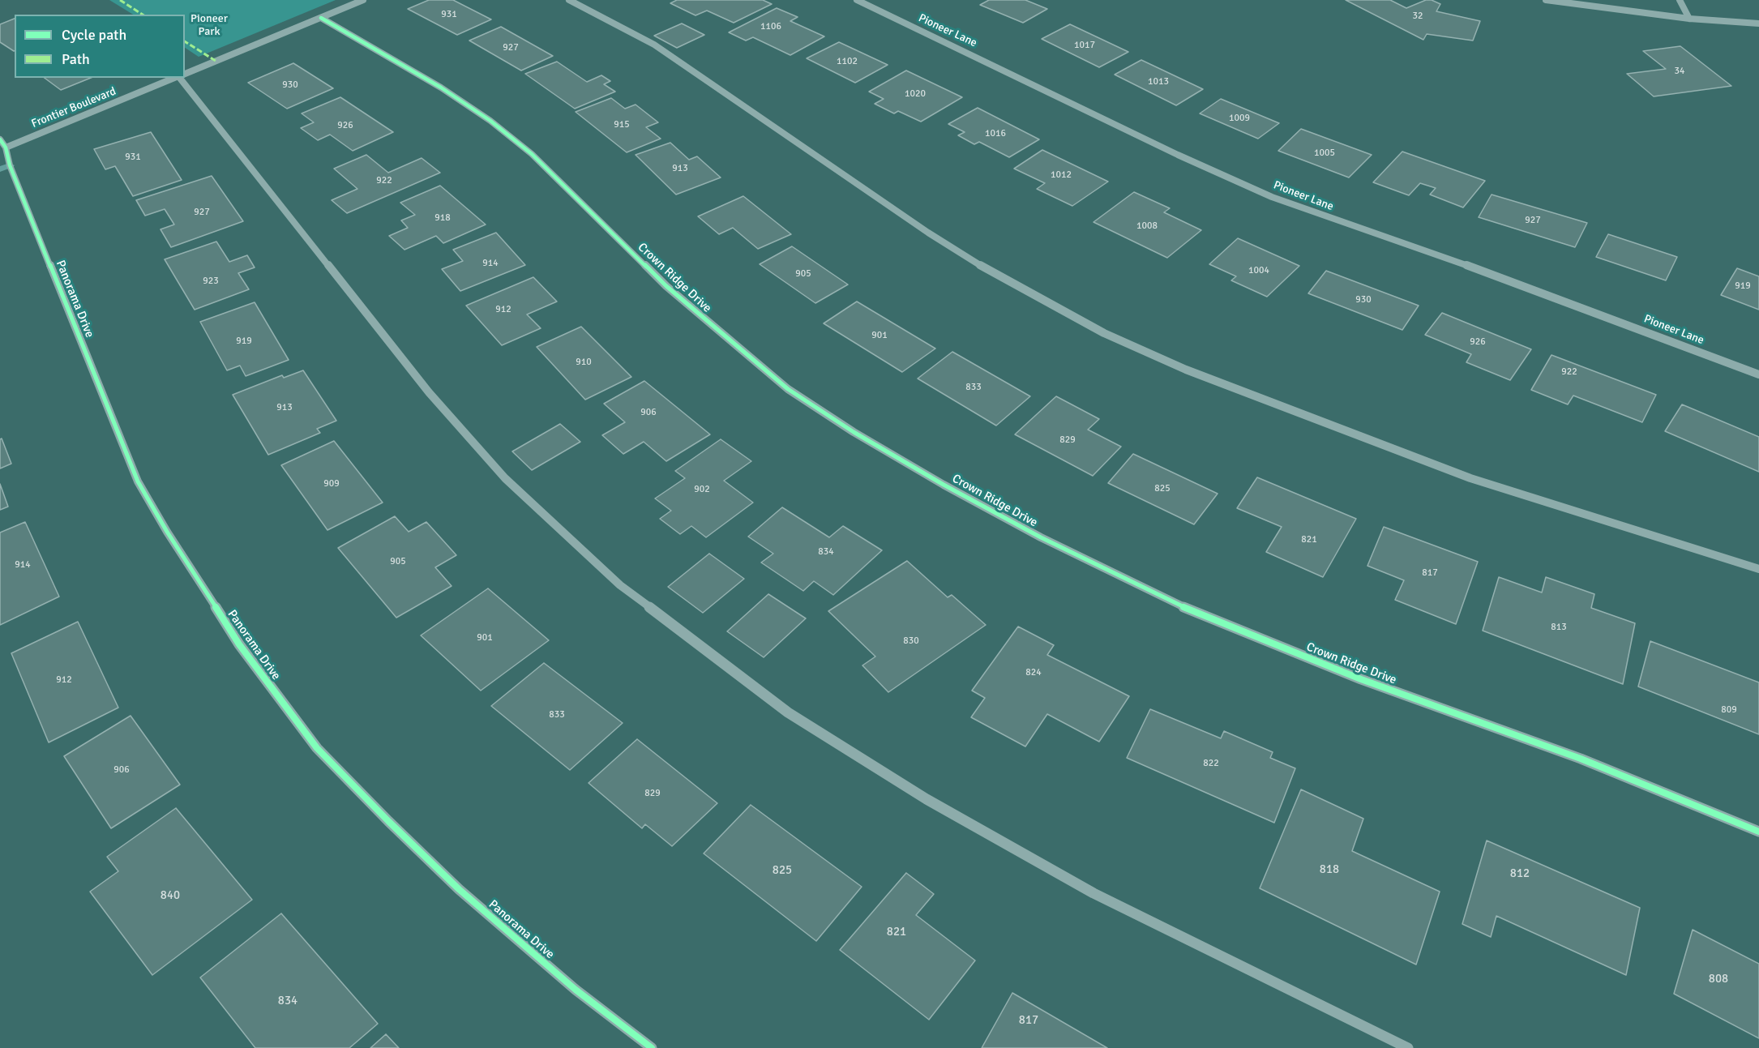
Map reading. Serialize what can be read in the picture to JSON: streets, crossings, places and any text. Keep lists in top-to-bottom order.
{
  "streets": {
    "street": [
      "Pioneer Lane",
      "Frontier Boulevard",
      "Crown Ridge Drive",
      "Panorama Drive"
    ]
  },
  "crossings": [
    ["Frontier Boulevard", "Panorama Drive"]
  ],
  "parks": ["Pioneer Park"],
  "house_numbers": [
    "931",
    "32",
    "1106",
    "1017",
    "927",
    "1102",
    "34",
    "1013",
    "930",
    "1020",
    "1009",
    "915",
    "926",
    "1016",
    "1005",
    "931",
    "913",
    "1012",
    "922",
    "927",
    "918",
    "927",
    "1008",
    "914",
    "1004",
    "905",
    "923",
    "919",
    "930",
    "912",
    "901",
    "919",
    "926",
    "910",
    "922",
    "833",
    "913",
    "906",
    "829",
    "909",
    "825",
    "902",
    "821",
    "834",
    "905",
    "914",
    "817",
    "813",
    "901",
    "830",
    "824",
    "912",
    "809",
    "833",
    "822",
    "906",
    "829",
    "818",
    "825",
    "812",
    "840",
    "821",
    "808",
    "834",
    "817"
  ],
  "legend": ["Cycle path", "Path"]
}
